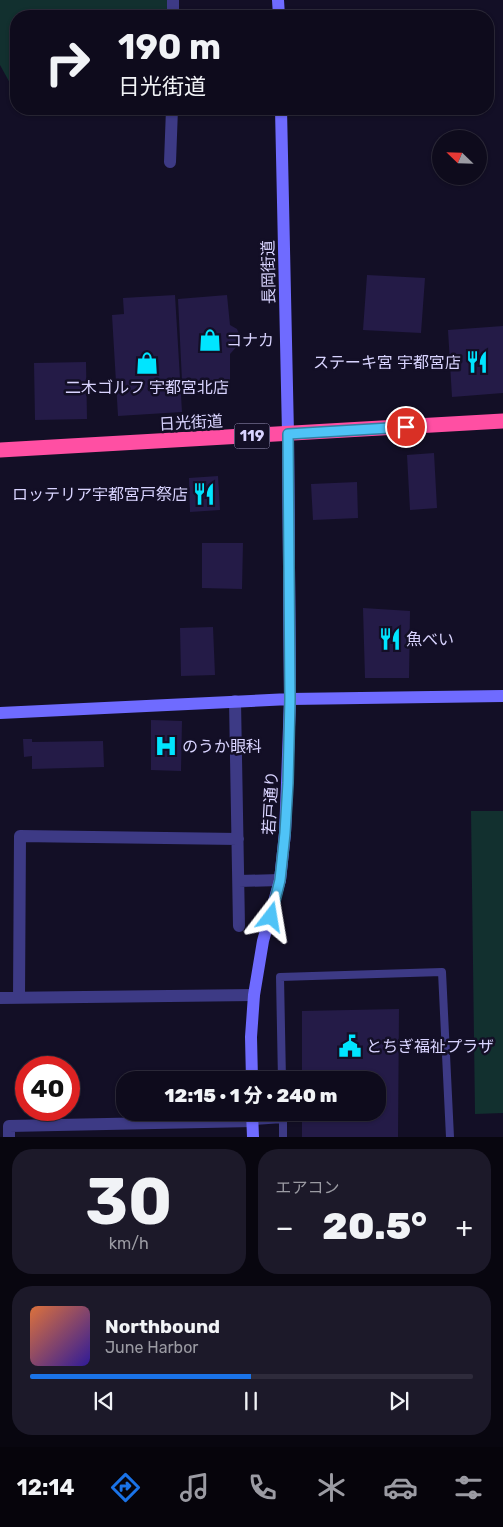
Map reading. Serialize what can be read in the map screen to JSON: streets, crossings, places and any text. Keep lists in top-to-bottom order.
{
  "streets": {
    "highway": ["日光街道", "119"],
    "street": ["長岡街道", "若戸通り"]
  },
  "crossings": [
    ["長岡街道", "日光街道"],
    ["長岡街道", "若戸通り"],
    ["日光街道", "若戸通り"]
  ],
  "places": {
    "shop": ["コナカ", "二木ゴルフ 宇都宮北店"],
    "restaurant": ["ステーキ宮 宇都宮店", "ロッテリア宇都宮戸祭店", "魚べい"],
    "hospital": ["のうか眼科"],
    "public building": ["とちぎ福祉プラザ"]
  },
  "north": "top left",
  "page": {
    "turn": ["190 m", "日光街道"],
    "limit": "40",
    "trip": "12:15 · 1 分 · 240 m",
    "tile": [
      ["30", "km/h"],
      "エアコン"
    ],
    "heat": ["−", "20.5°", "+"],
    "song": ["Northbound", "June Harbor"],
    "tabs": "12:14"
  }
}
